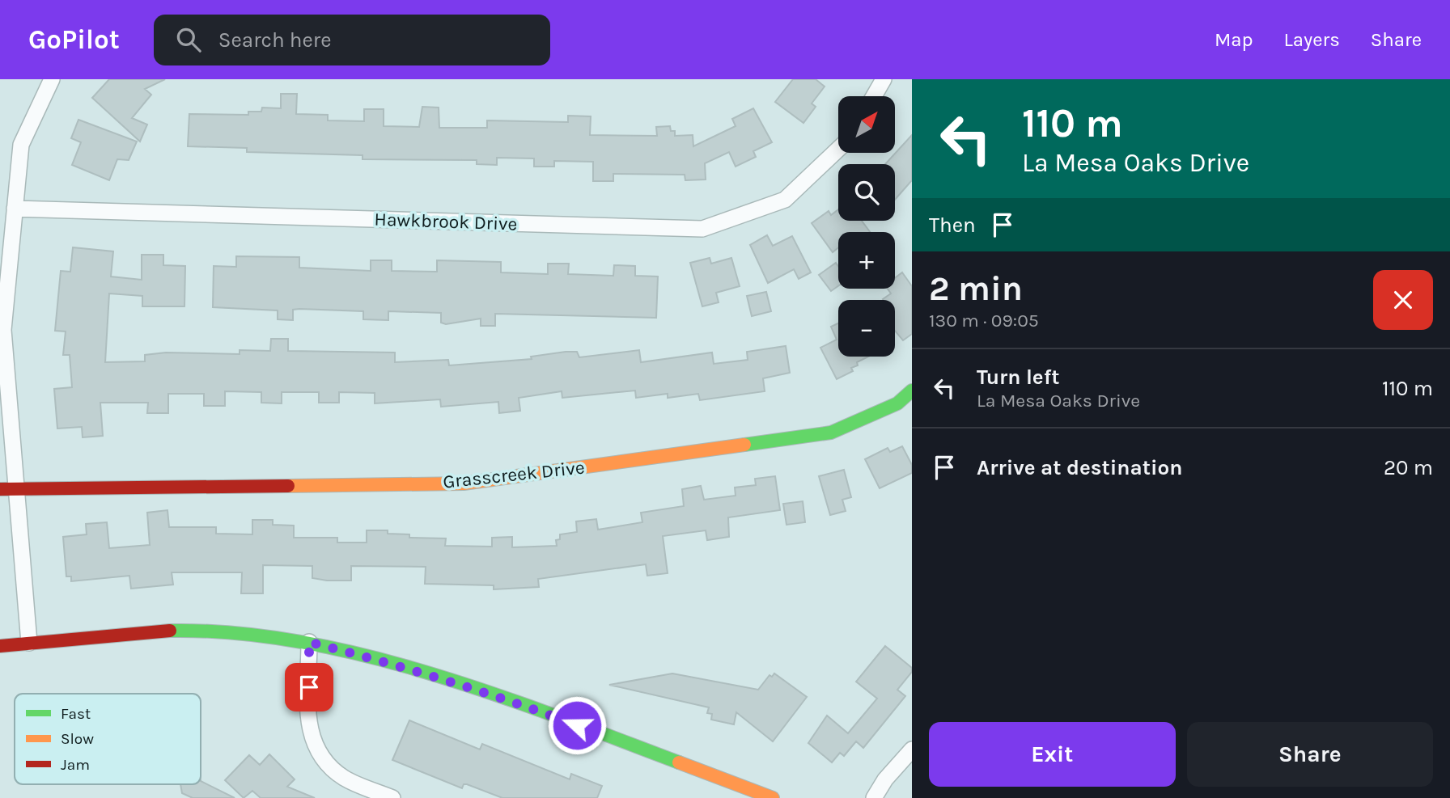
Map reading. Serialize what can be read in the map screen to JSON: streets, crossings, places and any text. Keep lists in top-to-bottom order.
{
  "streets": {
    "street": ["Hawkbrook Drive", "Grasscreek Drive"]
  },
  "legend": ["Fast", "Slow", "Jam"],
  "north": "top right",
  "page": {
    "header": "GoPilot",
    "search": "Search here",
    "nav": ["Map", "Layers", "Share"],
    "turn": ["110 m", "La Mesa Oaks Drive"],
    "map_buttons": ["+", "−"],
    "then": "Then",
    "heading": ["2 min", "130 m · 09:05"],
    "list": [
      {
        "name": "Turn left",
        "note": "La Mesa Oaks Drive",
        "value": "110 m"
      },
      {
        "name": "Arrive at destination",
        "value": "20 m"
      }
    ],
    "buttons": ["Exit", "Share"]
  }
}
